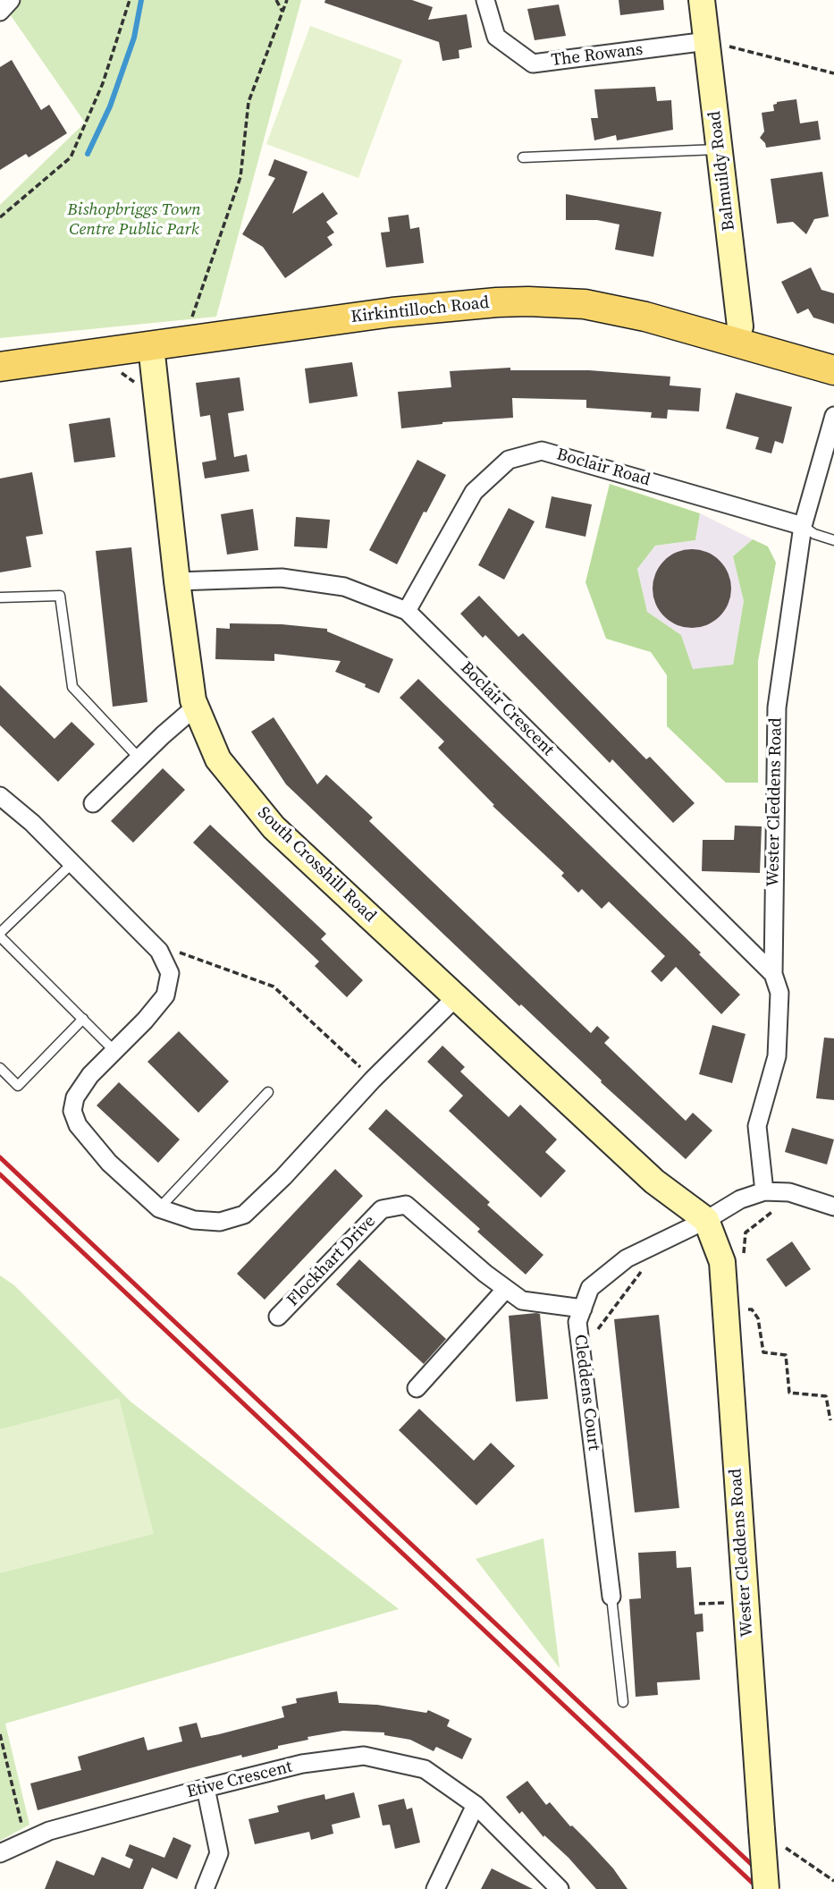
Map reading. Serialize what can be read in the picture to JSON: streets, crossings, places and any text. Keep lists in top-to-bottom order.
{
  "streets": {
    "main road": ["Kirkintilloch Road"],
    "street": [
      "The Rowans",
      "Balmuildy Road",
      "Boclair Road",
      "Boclair Crescent",
      "Wester Cleddens Road",
      "South Crosshill Road",
      "Flockhart Drive",
      "Cleddens Court",
      "Etive Crescent"
    ]
  },
  "crossings": [
    ["The Rowans", "Balmuildy Road"],
    ["Balmuildy Road", "Kirkintilloch Road"],
    ["Kirkintilloch Road", "South Crosshill Road"],
    ["Boclair Road", "Boclair Crescent"],
    ["Boclair Road", "Wester Cleddens Road"],
    ["Boclair Crescent", "Wester Cleddens Road"],
    ["Boclair Crescent", "South Crosshill Road"],
    ["Wester Cleddens Road", "South Crosshill Road"],
    ["Wester Cleddens Road", "Cleddens Court"],
    ["South Crosshill Road", "Cleddens Court"],
    ["Flockhart Drive", "Cleddens Court"]
  ],
  "parks": ["Bishopbriggs Town Centre Public Park"]
}
